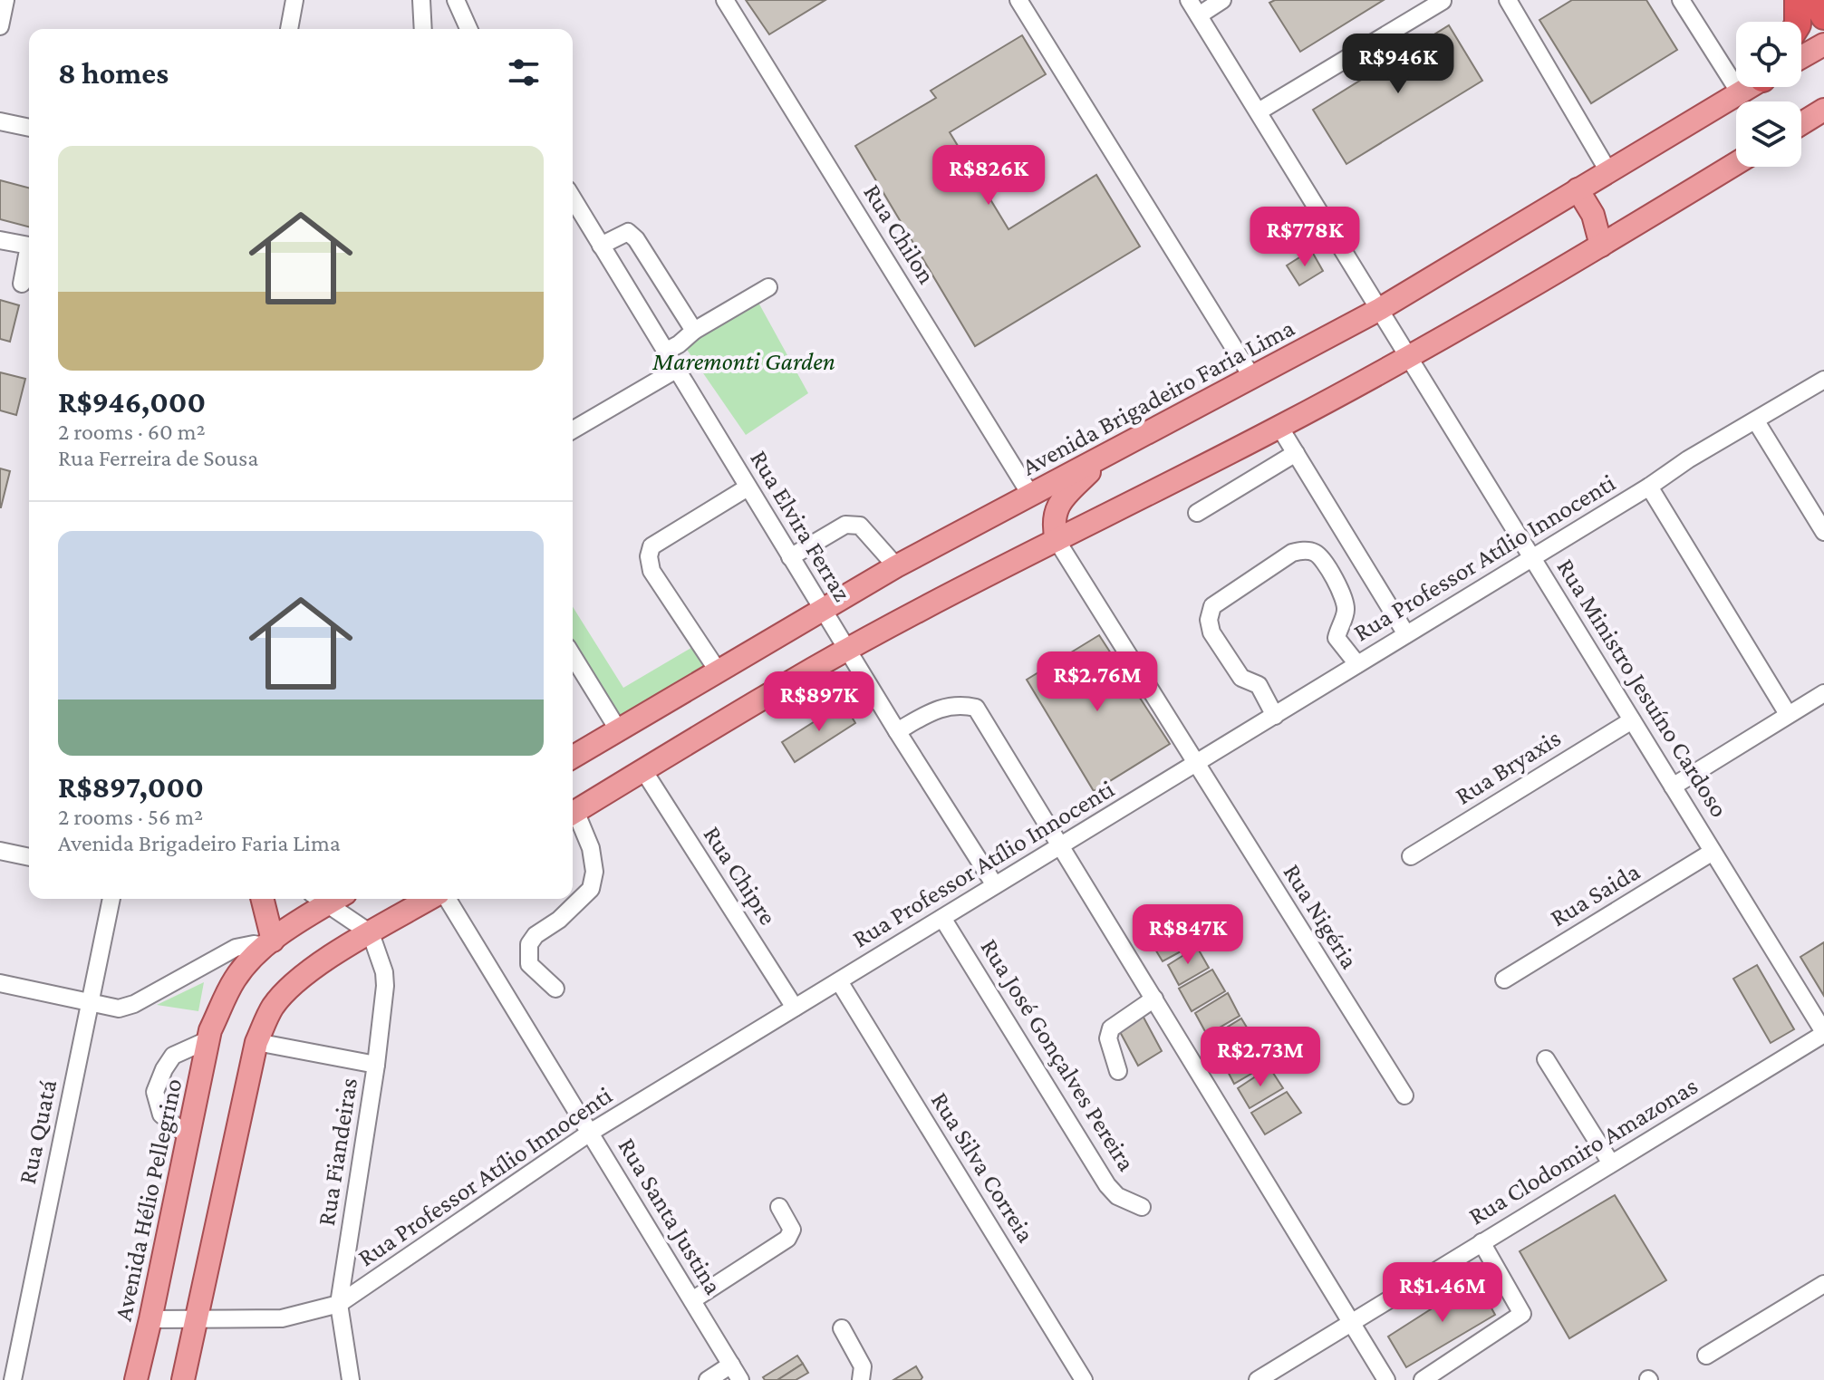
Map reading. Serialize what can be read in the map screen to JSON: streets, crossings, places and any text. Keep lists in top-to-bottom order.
{
  "streets": {
    "main road": ["Avenida Brigadeiro Faria Lima", "Avenida Hélio Pellegrino"],
    "street": [
      "Rua Chilon",
      "Rua Elvira Ferraz",
      "Rua Professor Atílio Innocenti",
      "Rua Ministro Jesuíno Cardoso",
      "Rua Bryaxis",
      "Rua Chipre",
      "Rua Saida",
      "Rua Nigéria",
      "Rua José Gonçalves Pereira",
      "Rua Quatá",
      "Rua Clodomiro Amazonas",
      "Rua Fiandeiras",
      "Rua Silva Correia",
      "Rua Santa Justina"
    ]
  },
  "crossings": [
    ["Rua Chilon", "Avenida Brigadeiro Faria Lima"],
    ["Avenida Brigadeiro Faria Lima", "Rua Elvira Ferraz"],
    ["Avenida Brigadeiro Faria Lima", "Rua Ministro Jesuíno Cardoso"],
    ["Rua Elvira Ferraz", "Rua Professor Atílio Innocenti"],
    ["Rua Professor Atílio Innocenti", "Rua Ministro Jesuíno Cardoso"],
    ["Rua Professor Atílio Innocenti", "Rua Chipre"],
    ["Rua Professor Atílio Innocenti", "Rua Nigéria"],
    ["Rua Professor Atílio Innocenti", "Rua José Gonçalves Pereira"],
    ["Rua Professor Atílio Innocenti", "Rua Fiandeiras"],
    ["Rua Professor Atílio Innocenti", "Rua Silva Correia"],
    ["Rua Professor Atílio Innocenti", "Avenida Hélio Pellegrino"],
    ["Rua Professor Atílio Innocenti", "Rua Santa Justina"],
    ["Rua Ministro Jesuíno Cardoso", "Rua Bryaxis"],
    ["Rua Ministro Jesuíno Cardoso", "Rua Saida"],
    ["Rua Ministro Jesuíno Cardoso", "Rua Clodomiro Amazonas"]
  ],
  "parks": ["Maremonti Garden"],
  "page": {
    "heading": "8 homes",
    "price": [
      "R$946K",
      "R$826K",
      "R$778K",
      "R$2.76M",
      "R$897K",
      "R$847K",
      "R$2.73M",
      "R$1.46M"
    ],
    "list": [
      {
        "name": "R$946,000",
        "note": "2 rooms · 60 m² · Rua Ferreira de Sousa"
      },
      {
        "name": "R$897,000",
        "note": "2 rooms · 56 m² · Avenida Brigadeiro Faria Lima"
      }
    ]
  }
}
